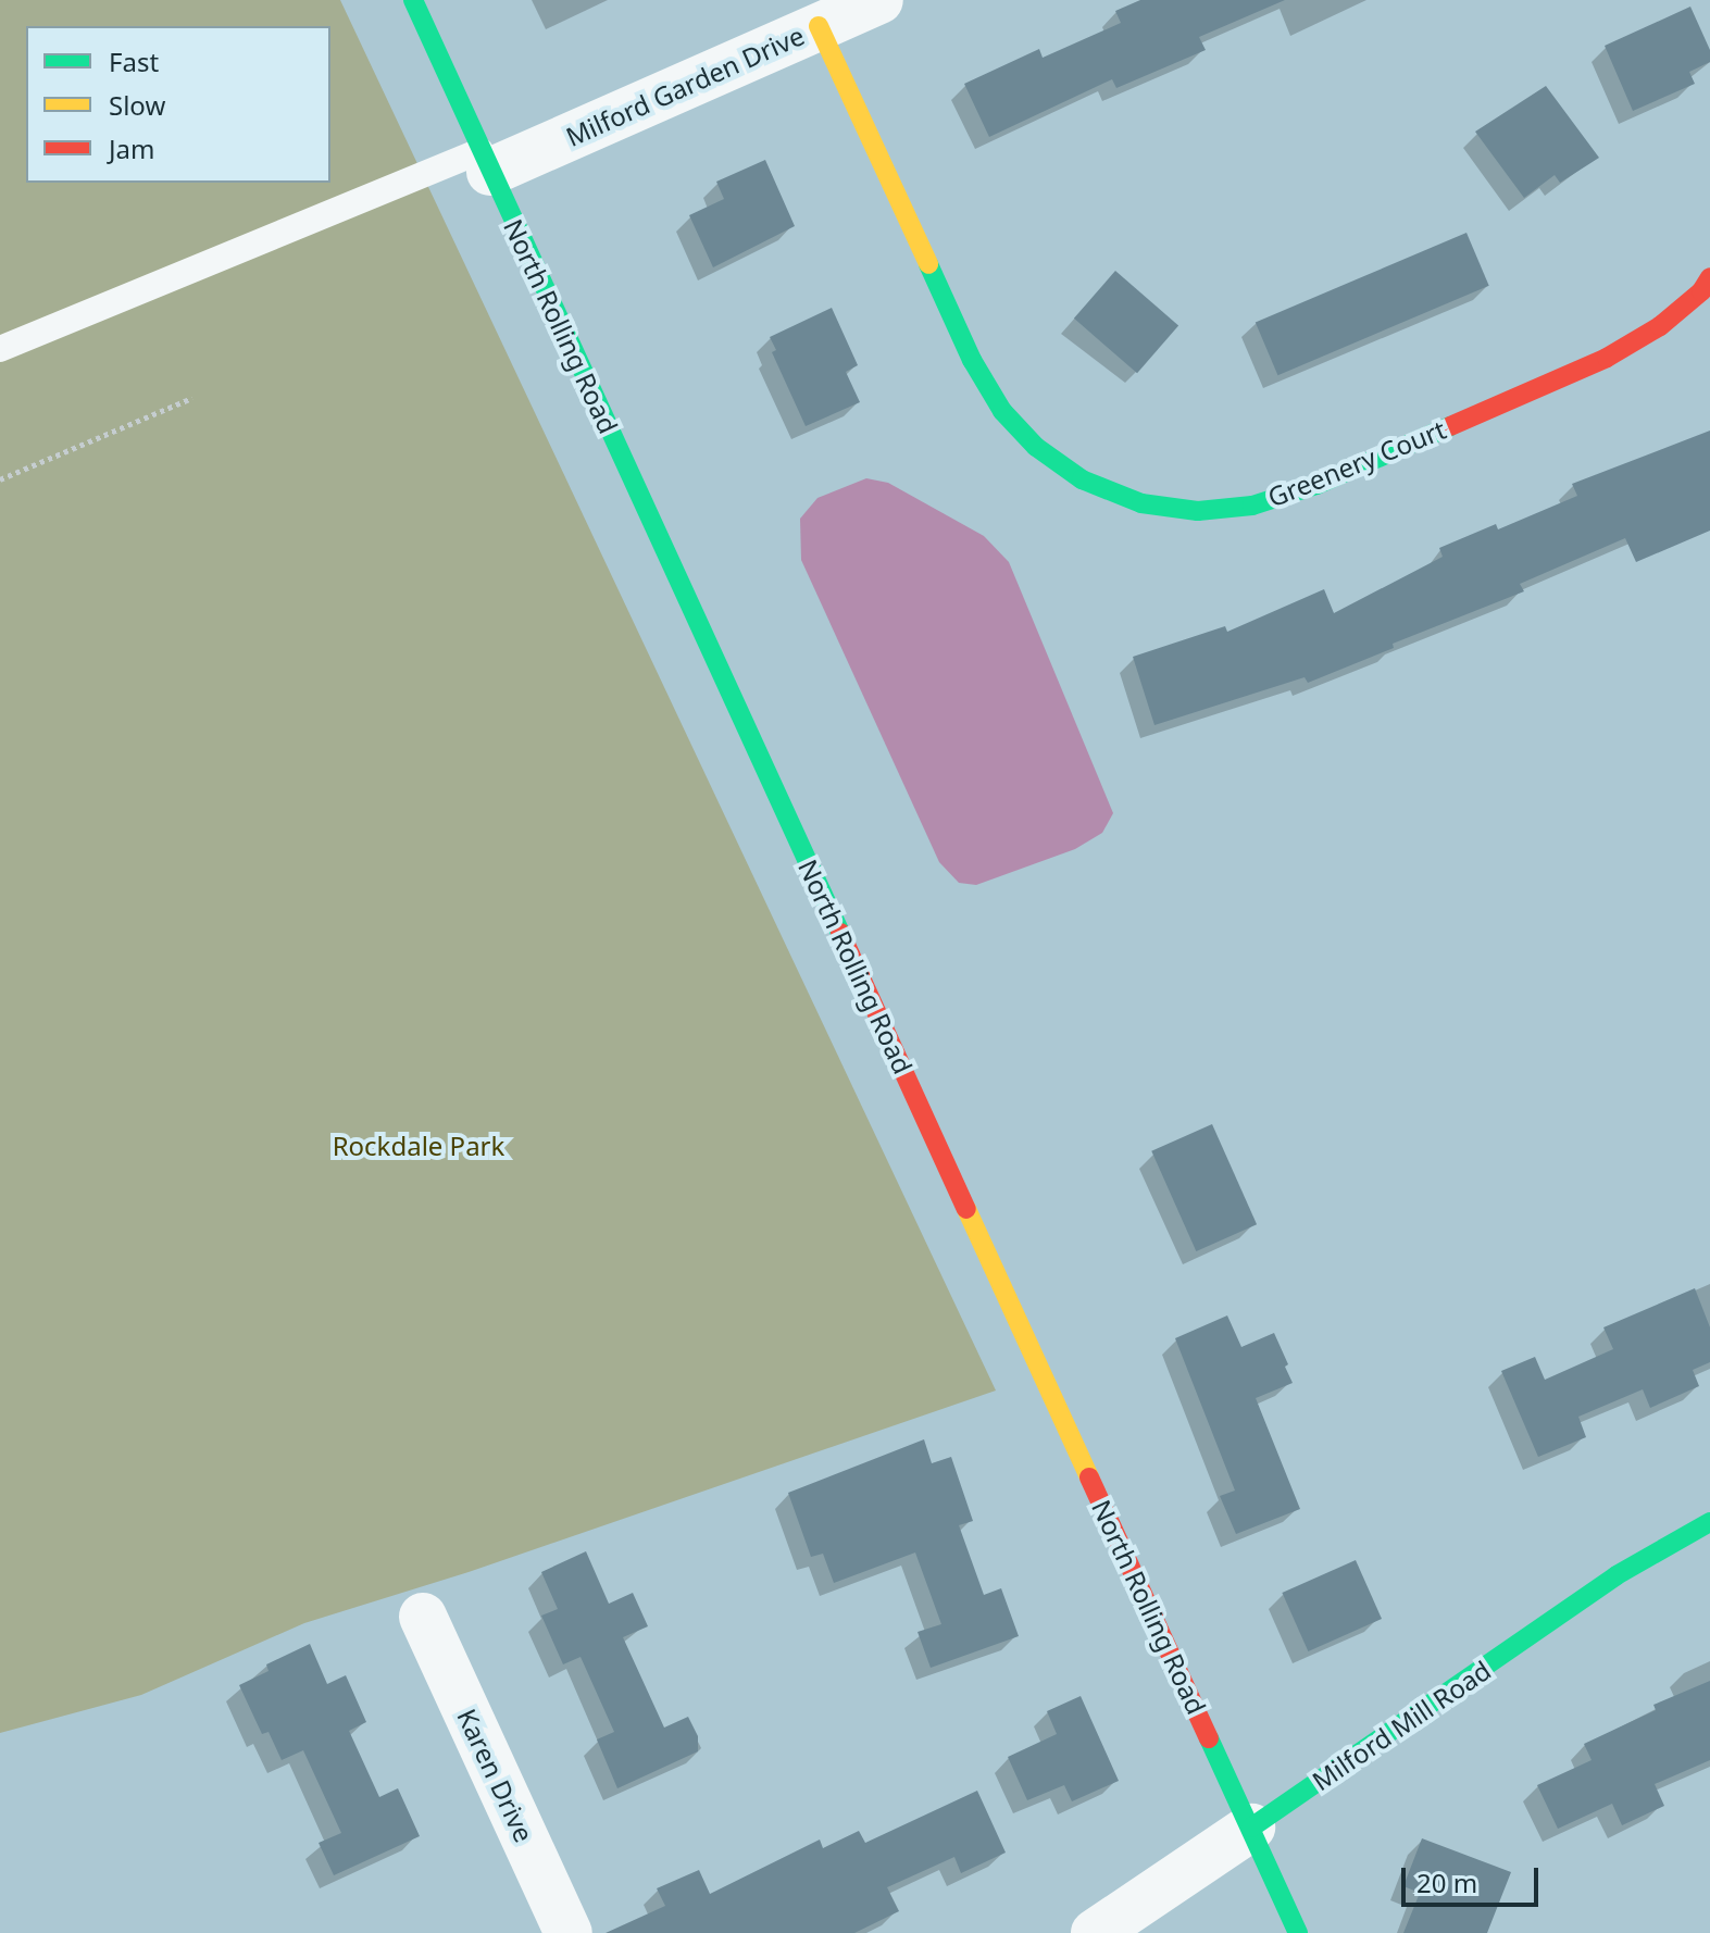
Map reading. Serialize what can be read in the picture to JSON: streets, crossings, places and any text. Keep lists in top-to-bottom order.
{
  "streets": {
    "main road": ["North Rolling Road", "Greenery Court", "Milford Mill Road"],
    "street": ["Milford Garden Drive", "Karen Drive"]
  },
  "crossings": [
    ["Milford Garden Drive", "North Rolling Road"],
    ["Milford Garden Drive", "Greenery Court"],
    ["North Rolling Road", "Milford Mill Road"]
  ],
  "parks": ["Rockdale Park"],
  "legend": ["Fast", "Slow", "Jam"],
  "scale_bar": "20 m"
}
